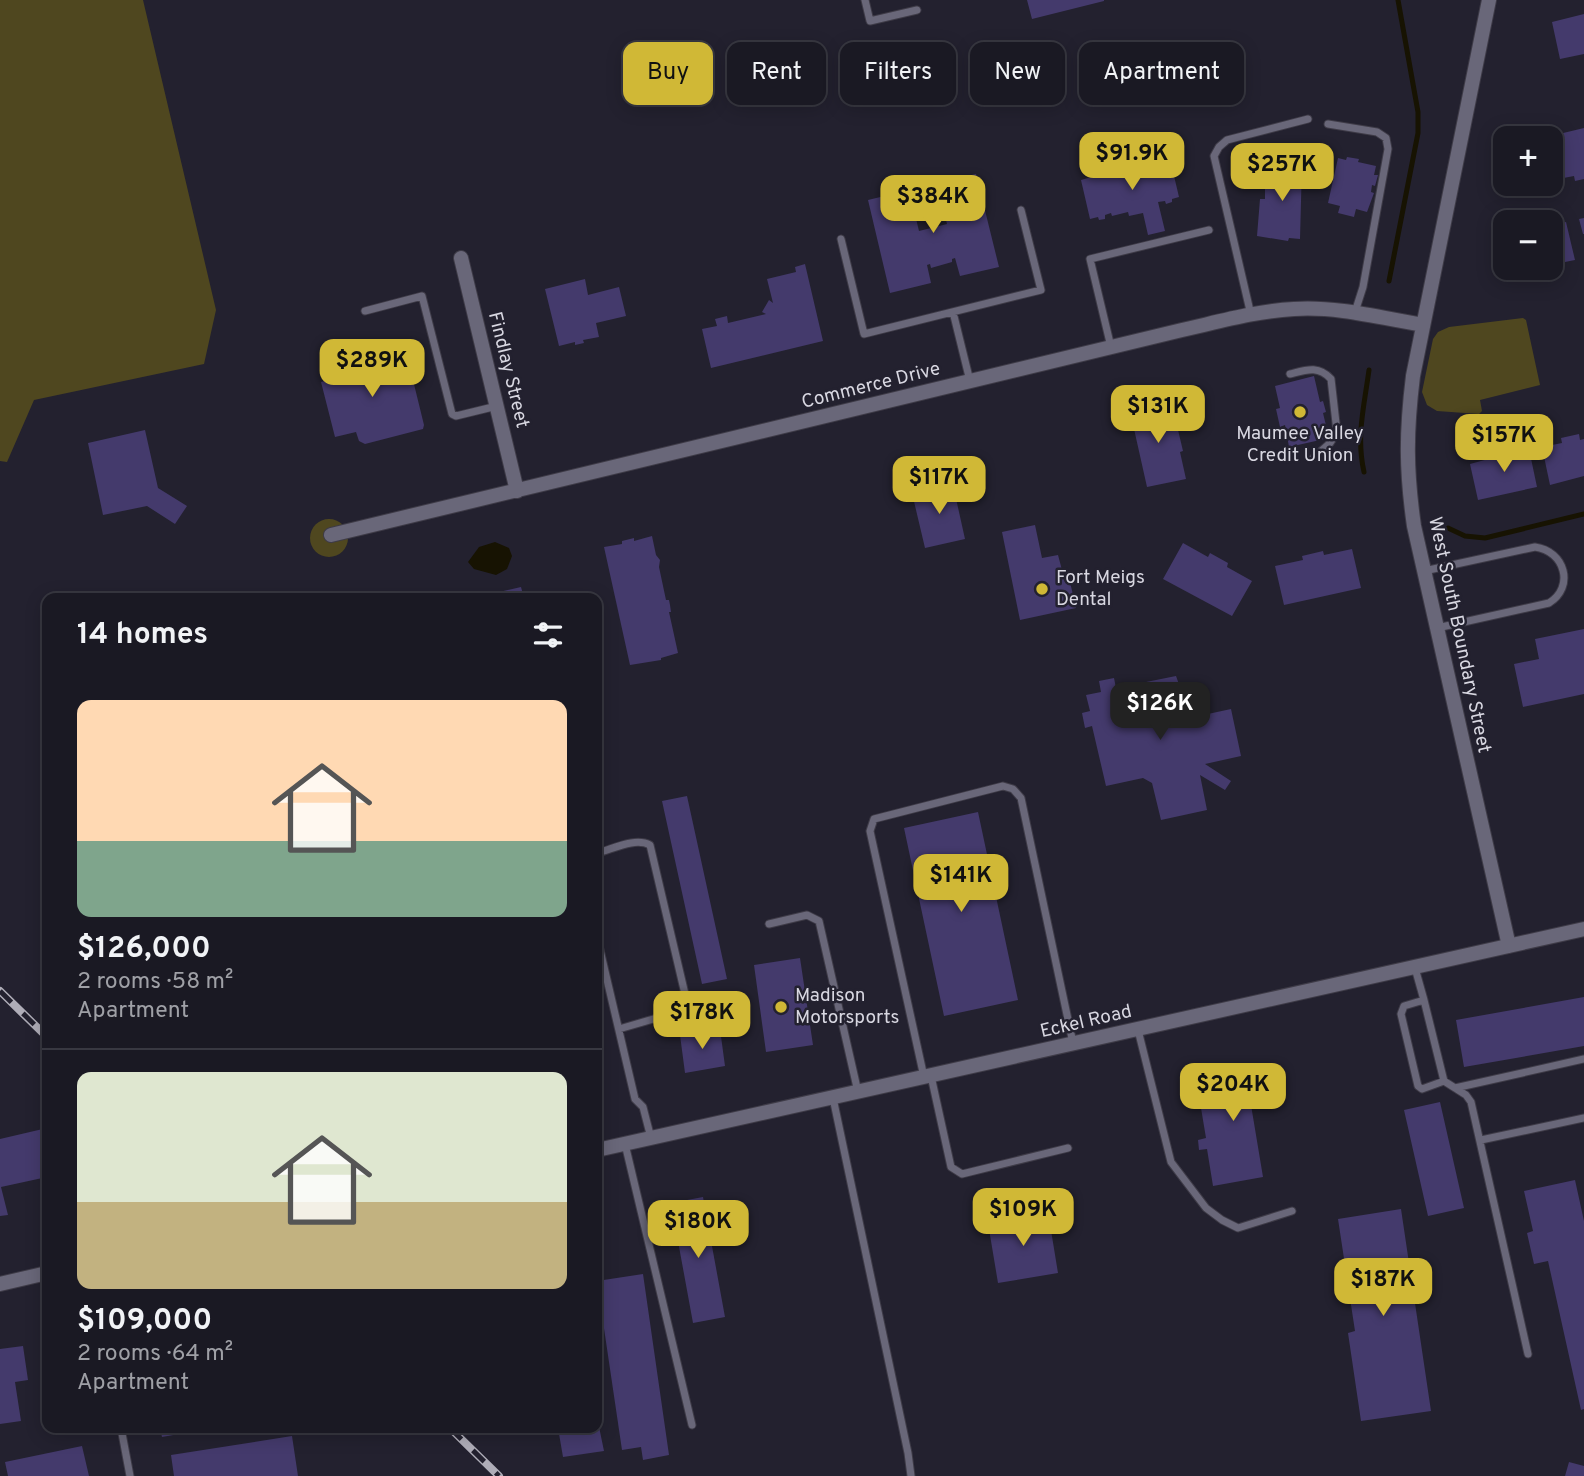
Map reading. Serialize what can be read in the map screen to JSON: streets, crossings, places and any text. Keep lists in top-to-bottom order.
{
  "streets": {
    "street": [
      "Findlay Street",
      "Commerce Drive",
      "West South Boundary Street",
      "Eckel Road"
    ]
  },
  "crossings": [
    ["Findlay Street", "Commerce Drive"],
    ["Commerce Drive", "West South Boundary Street"],
    ["West South Boundary Street", "Eckel Road"]
  ],
  "places": ["Maumee Valley Credit Union", "Fort Meigs Dental", "Madison Motorsports"],
  "page": {
    "chip": [
      "Buy",
      "Rent",
      "Filters",
      "New",
      "Apartment"
    ],
    "map_buttons": ["+", "−"],
    "price": [
      "$91.9K",
      "$257K",
      "$384K",
      "$289K",
      "$131K",
      "$157K",
      "$117K",
      "$126K",
      "$141K",
      "$178K",
      "$204K",
      "$109K",
      "$180K",
      "$187K"
    ],
    "heading": "14 homes",
    "list": [
      {
        "name": "$126,000",
        "note": "2 rooms · 58 m² · Apartment"
      },
      {
        "name": "$109,000",
        "note": "2 rooms · 64 m² · Apartment"
      }
    ]
  }
}
